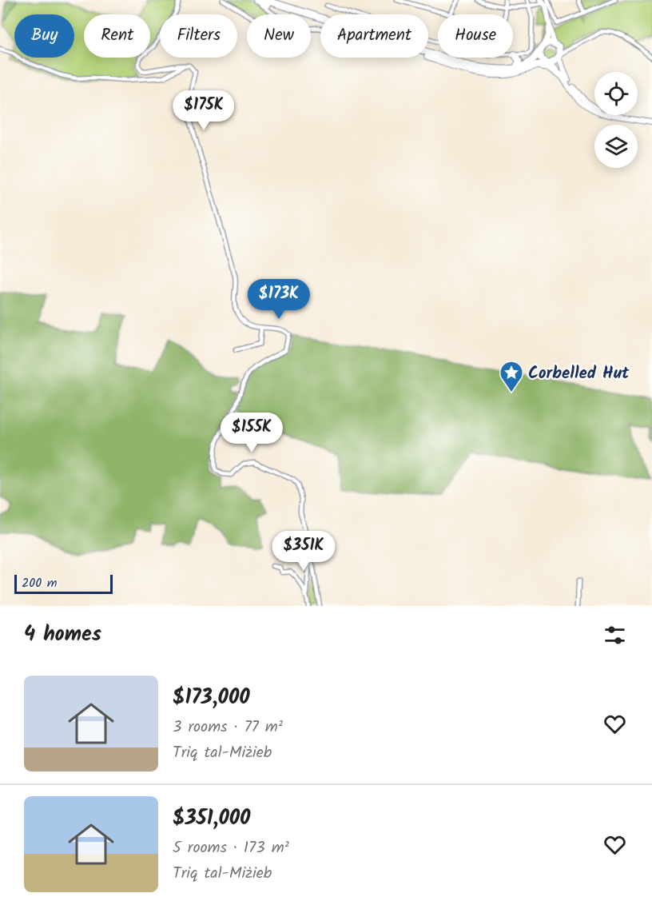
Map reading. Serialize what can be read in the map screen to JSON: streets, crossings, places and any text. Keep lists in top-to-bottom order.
{
  "places": {
    "place": ["Corbelled Hut"]
  },
  "scale_bar": "200 m",
  "page": {
    "chip": [
      "Buy",
      "Rent",
      "Filters",
      "New",
      "Apartment",
      "House"
    ],
    "price": [
      "$175K",
      "$173K",
      "$155K",
      "$351K"
    ],
    "scale": "200 m",
    "heading": "4 homes",
    "list": [
      {
        "name": "$173,000",
        "note": "3 rooms · 77 m² · Triq tal-Miżieb"
      },
      {
        "name": "$351,000",
        "note": "5 rooms · 173 m² · Triq tal-Miżieb"
      }
    ]
  }
}
